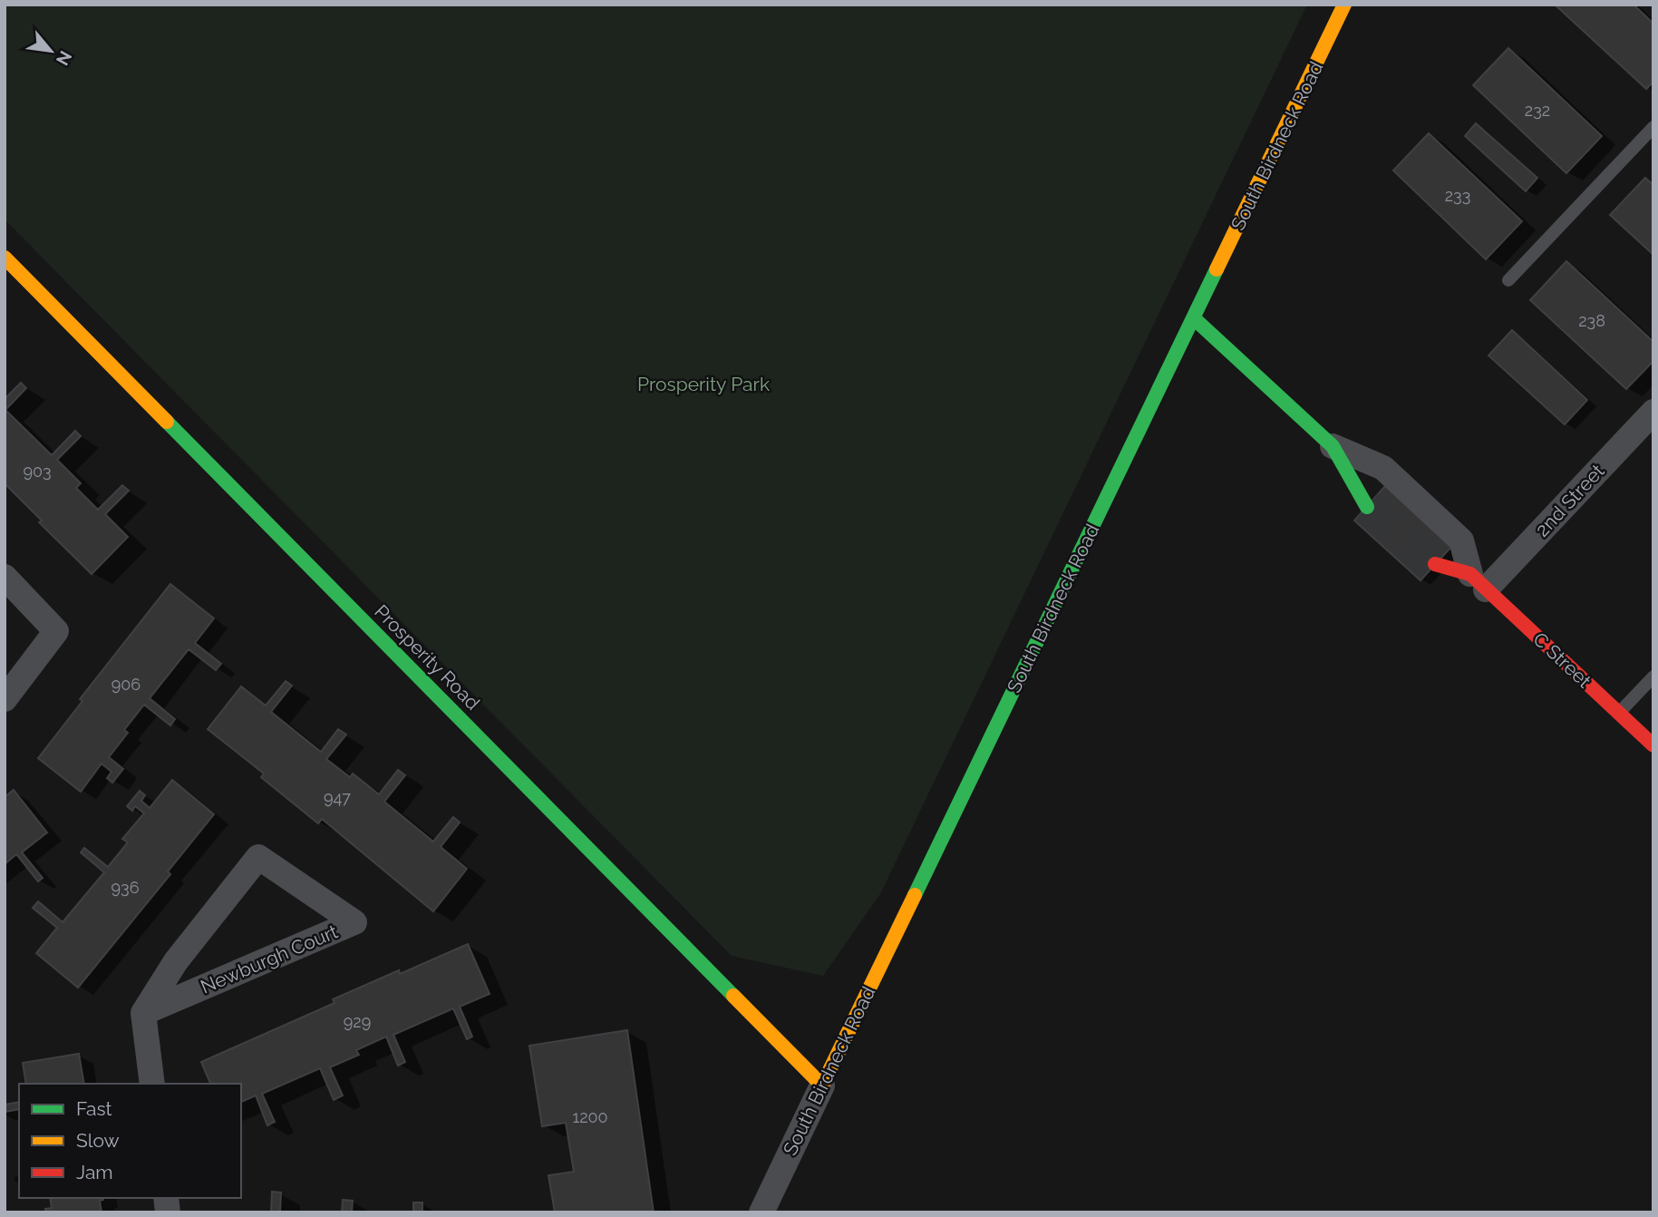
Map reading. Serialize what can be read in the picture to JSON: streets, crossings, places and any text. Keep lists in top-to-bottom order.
{
  "streets": {
    "street": [
      "South Birdneck Road",
      "2nd Street",
      "Prosperity Road",
      "C Street",
      "Newburgh Court"
    ]
  },
  "crossings": [
    ["South Birdneck Road", "Prosperity Road"],
    ["2nd Street", "C Street"]
  ],
  "parks": ["Prosperity Park"],
  "house_numbers": [
    "232",
    "233",
    "238",
    "903",
    "906",
    "947",
    "936",
    "929",
    "1200"
  ],
  "legend": ["Fast", "Slow", "Jam"],
  "north": "bottom right"
}
